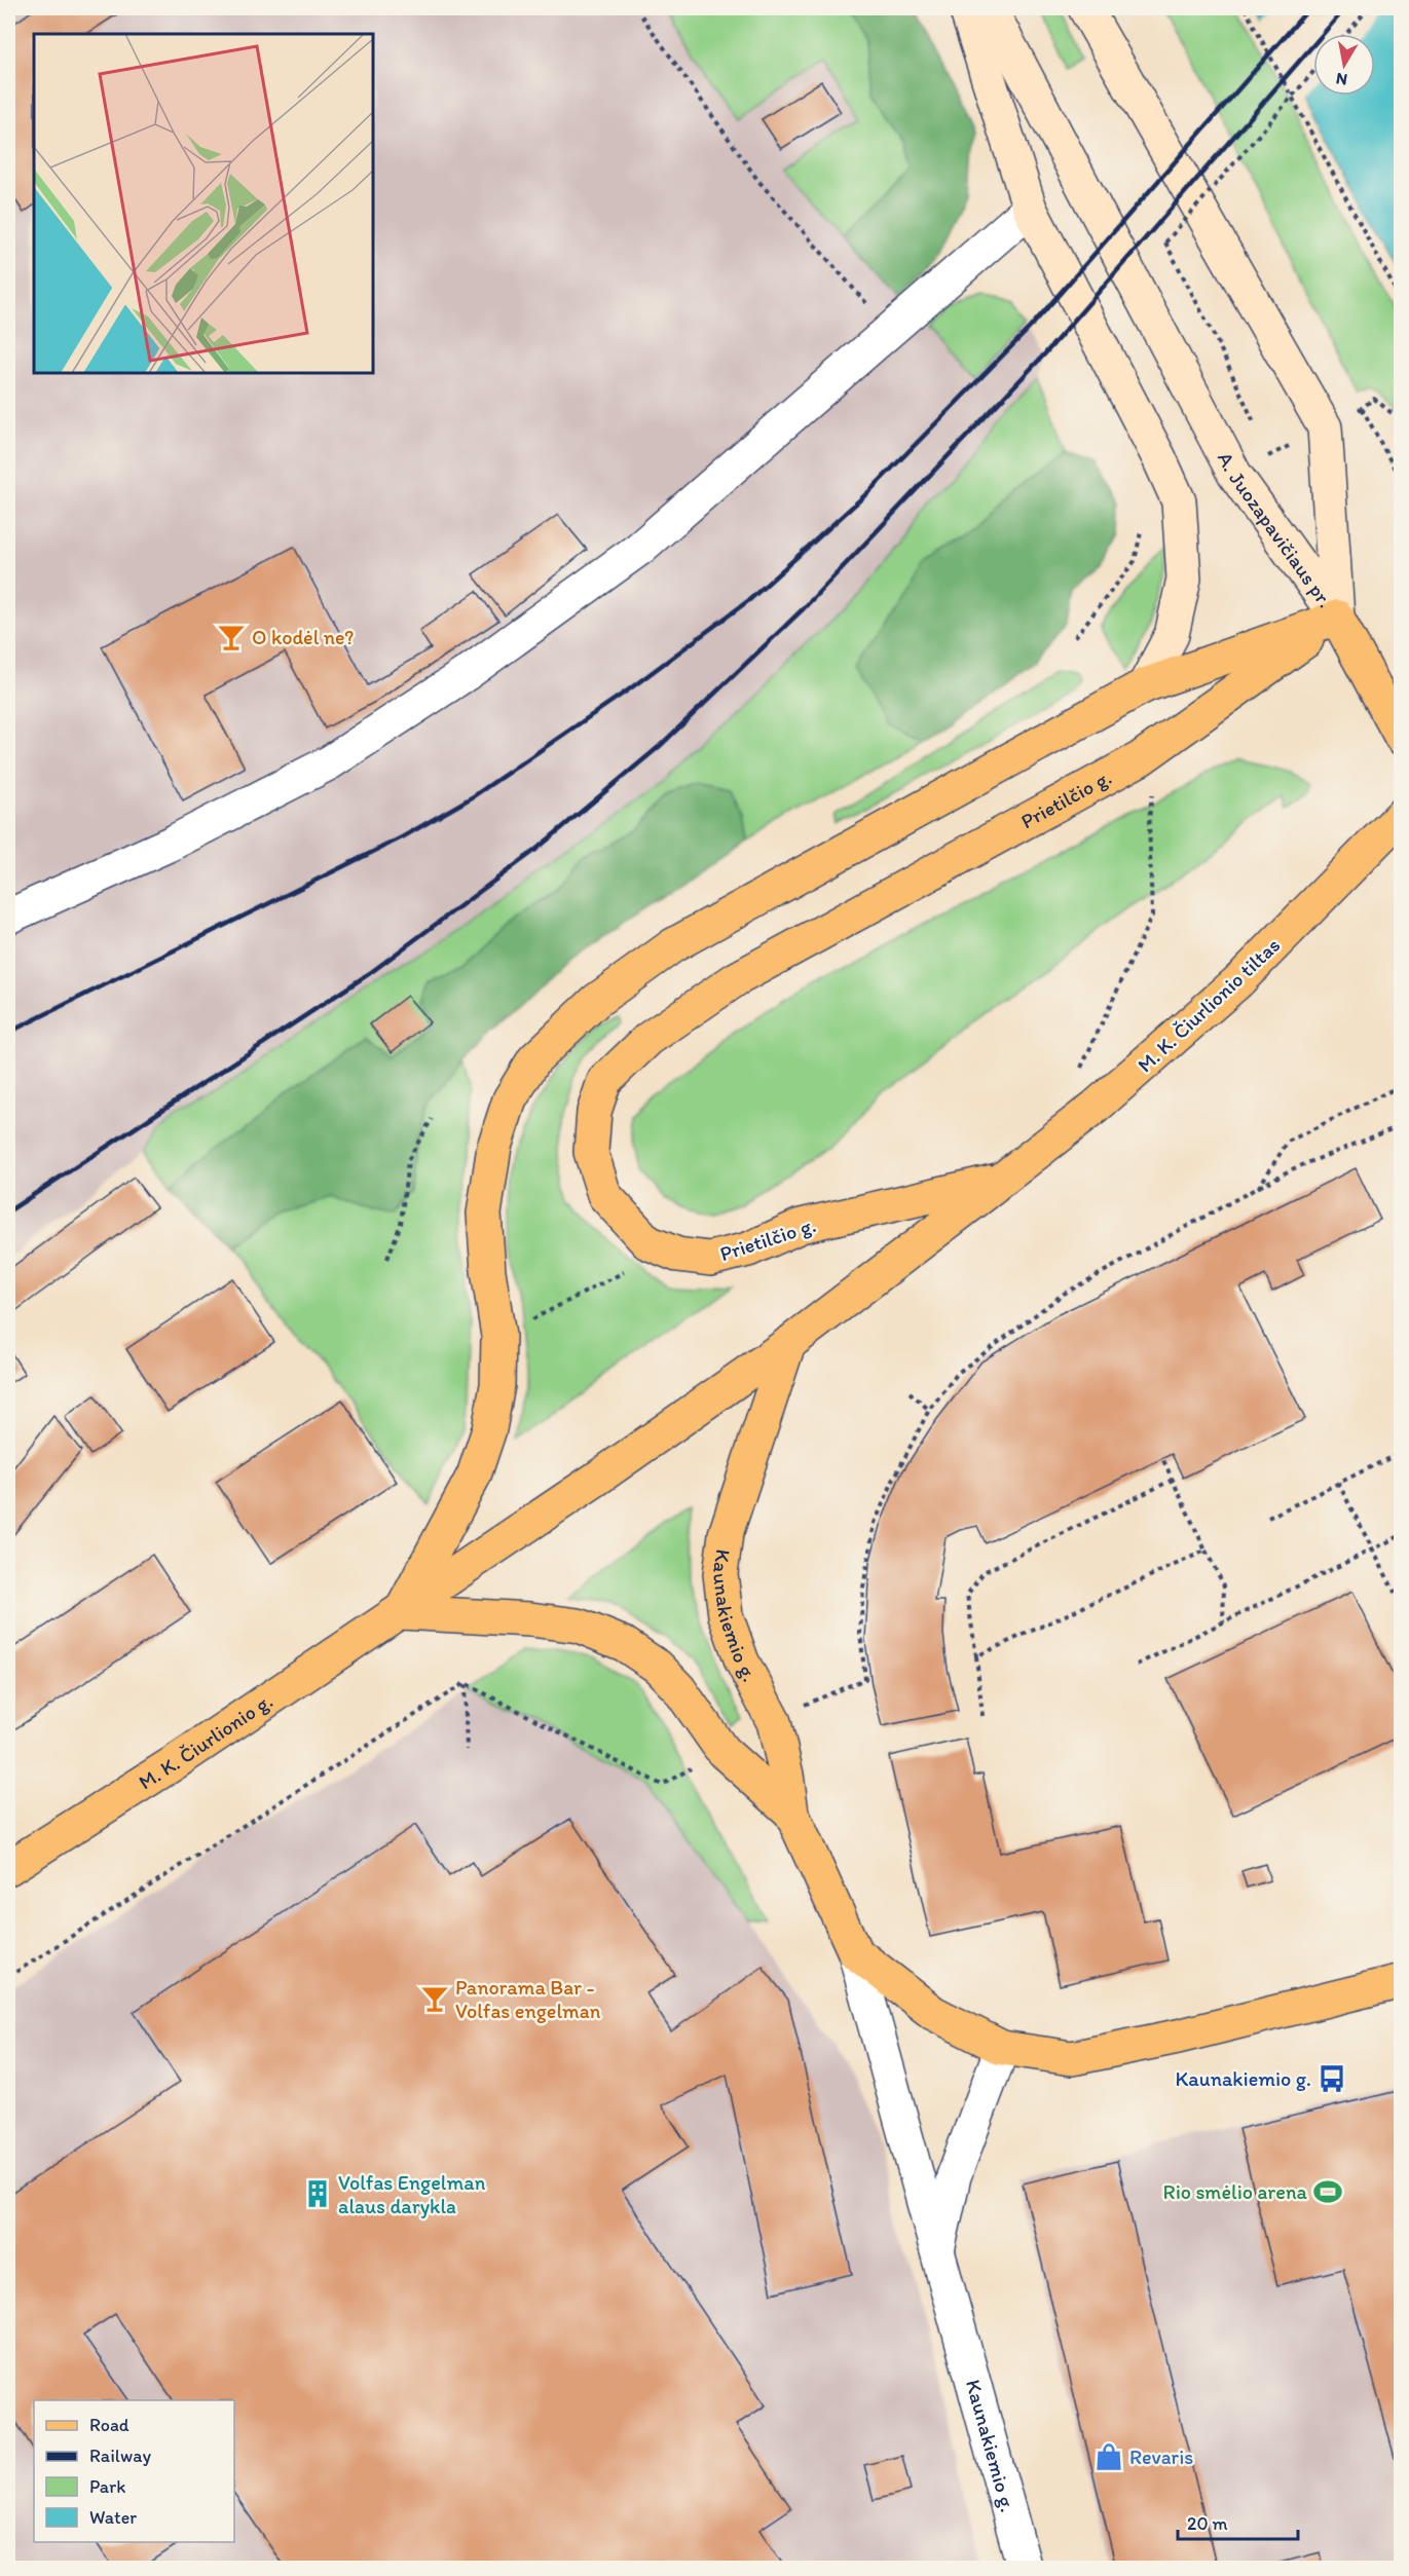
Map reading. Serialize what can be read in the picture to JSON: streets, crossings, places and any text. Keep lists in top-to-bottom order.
{
  "streets": {
    "main road": [
      "A. Juozapavičiaus pr.",
      "Prietilčio g.",
      "M. K. Čiurlionio tiltas",
      "Kaunakiemio g.",
      "M. K. Čiurlionio g."
    ]
  },
  "crossings": [
    ["A. Juozapavičiaus pr.", "Prietilčio g."],
    ["Prietilčio g.", "M. K. Čiurlionio tiltas"],
    ["Kaunakiemio g.", "M. K. Čiurlionio g."]
  ],
  "places": {
    "bar": ["O kodėl ne?", "Panorama Bar - Volfas engelman"],
    "bus stop": ["Kaunakiemio g."],
    "sports": ["Rio smėlio arena"],
    "building": ["Volfas Engelman alaus darykla"],
    "shop": ["Revaris"]
  },
  "legend": [
    "Road",
    "Railway",
    "Park",
    "Water"
  ],
  "scale_bar": "20 m",
  "north": "bottom"
}
